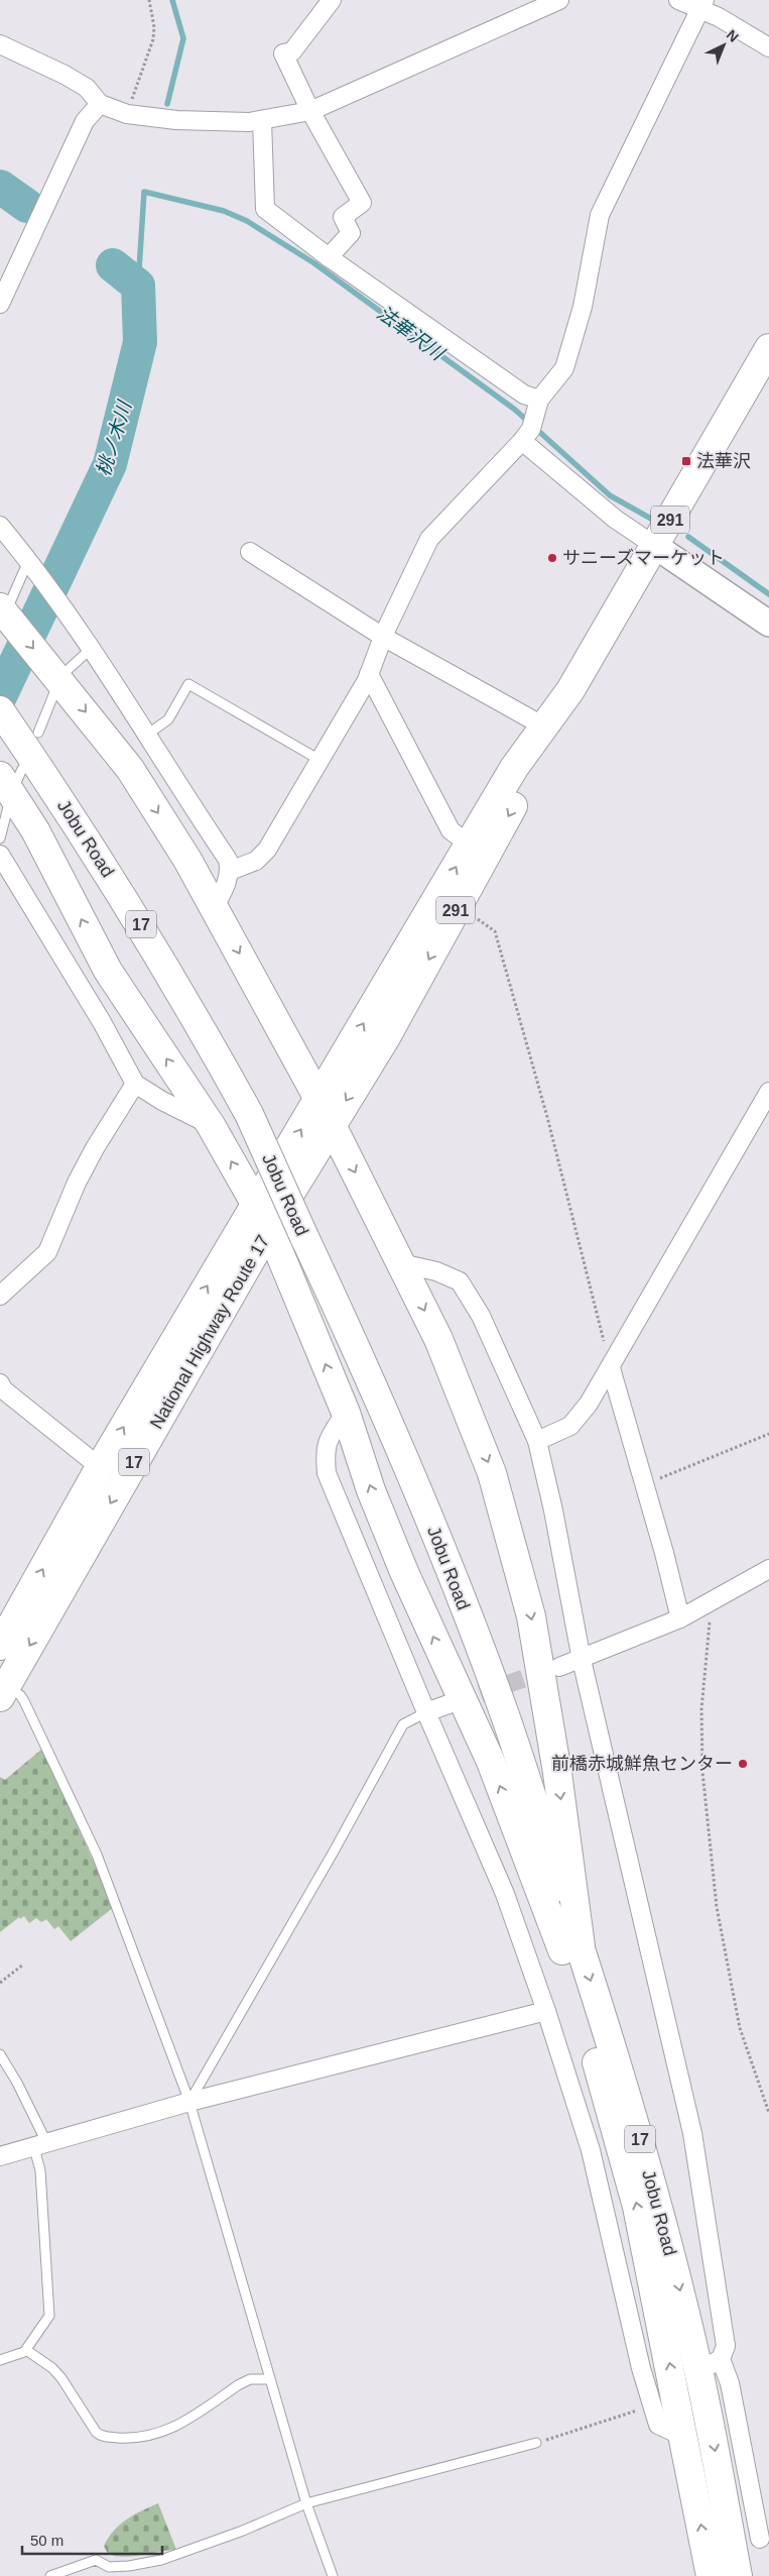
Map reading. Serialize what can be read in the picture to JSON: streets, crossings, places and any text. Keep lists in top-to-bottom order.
{
  "streets": {
    "highway": [
      "291",
      "Jobu Road",
      "17",
      "National Highway Route 17"
    ]
  },
  "crossings": [
    ["291", "17"],
    ["291", "National Highway Route 17"],
    ["17", "National Highway Route 17"]
  ],
  "water": ["法華沢川", "桃ノ木川"],
  "places": {
    "transit": ["法華沢"],
    "other": ["サニーズマーケット", "前橋赤城鮮魚センター"]
  },
  "scale_bar": "50 m",
  "north": "top right"
}
